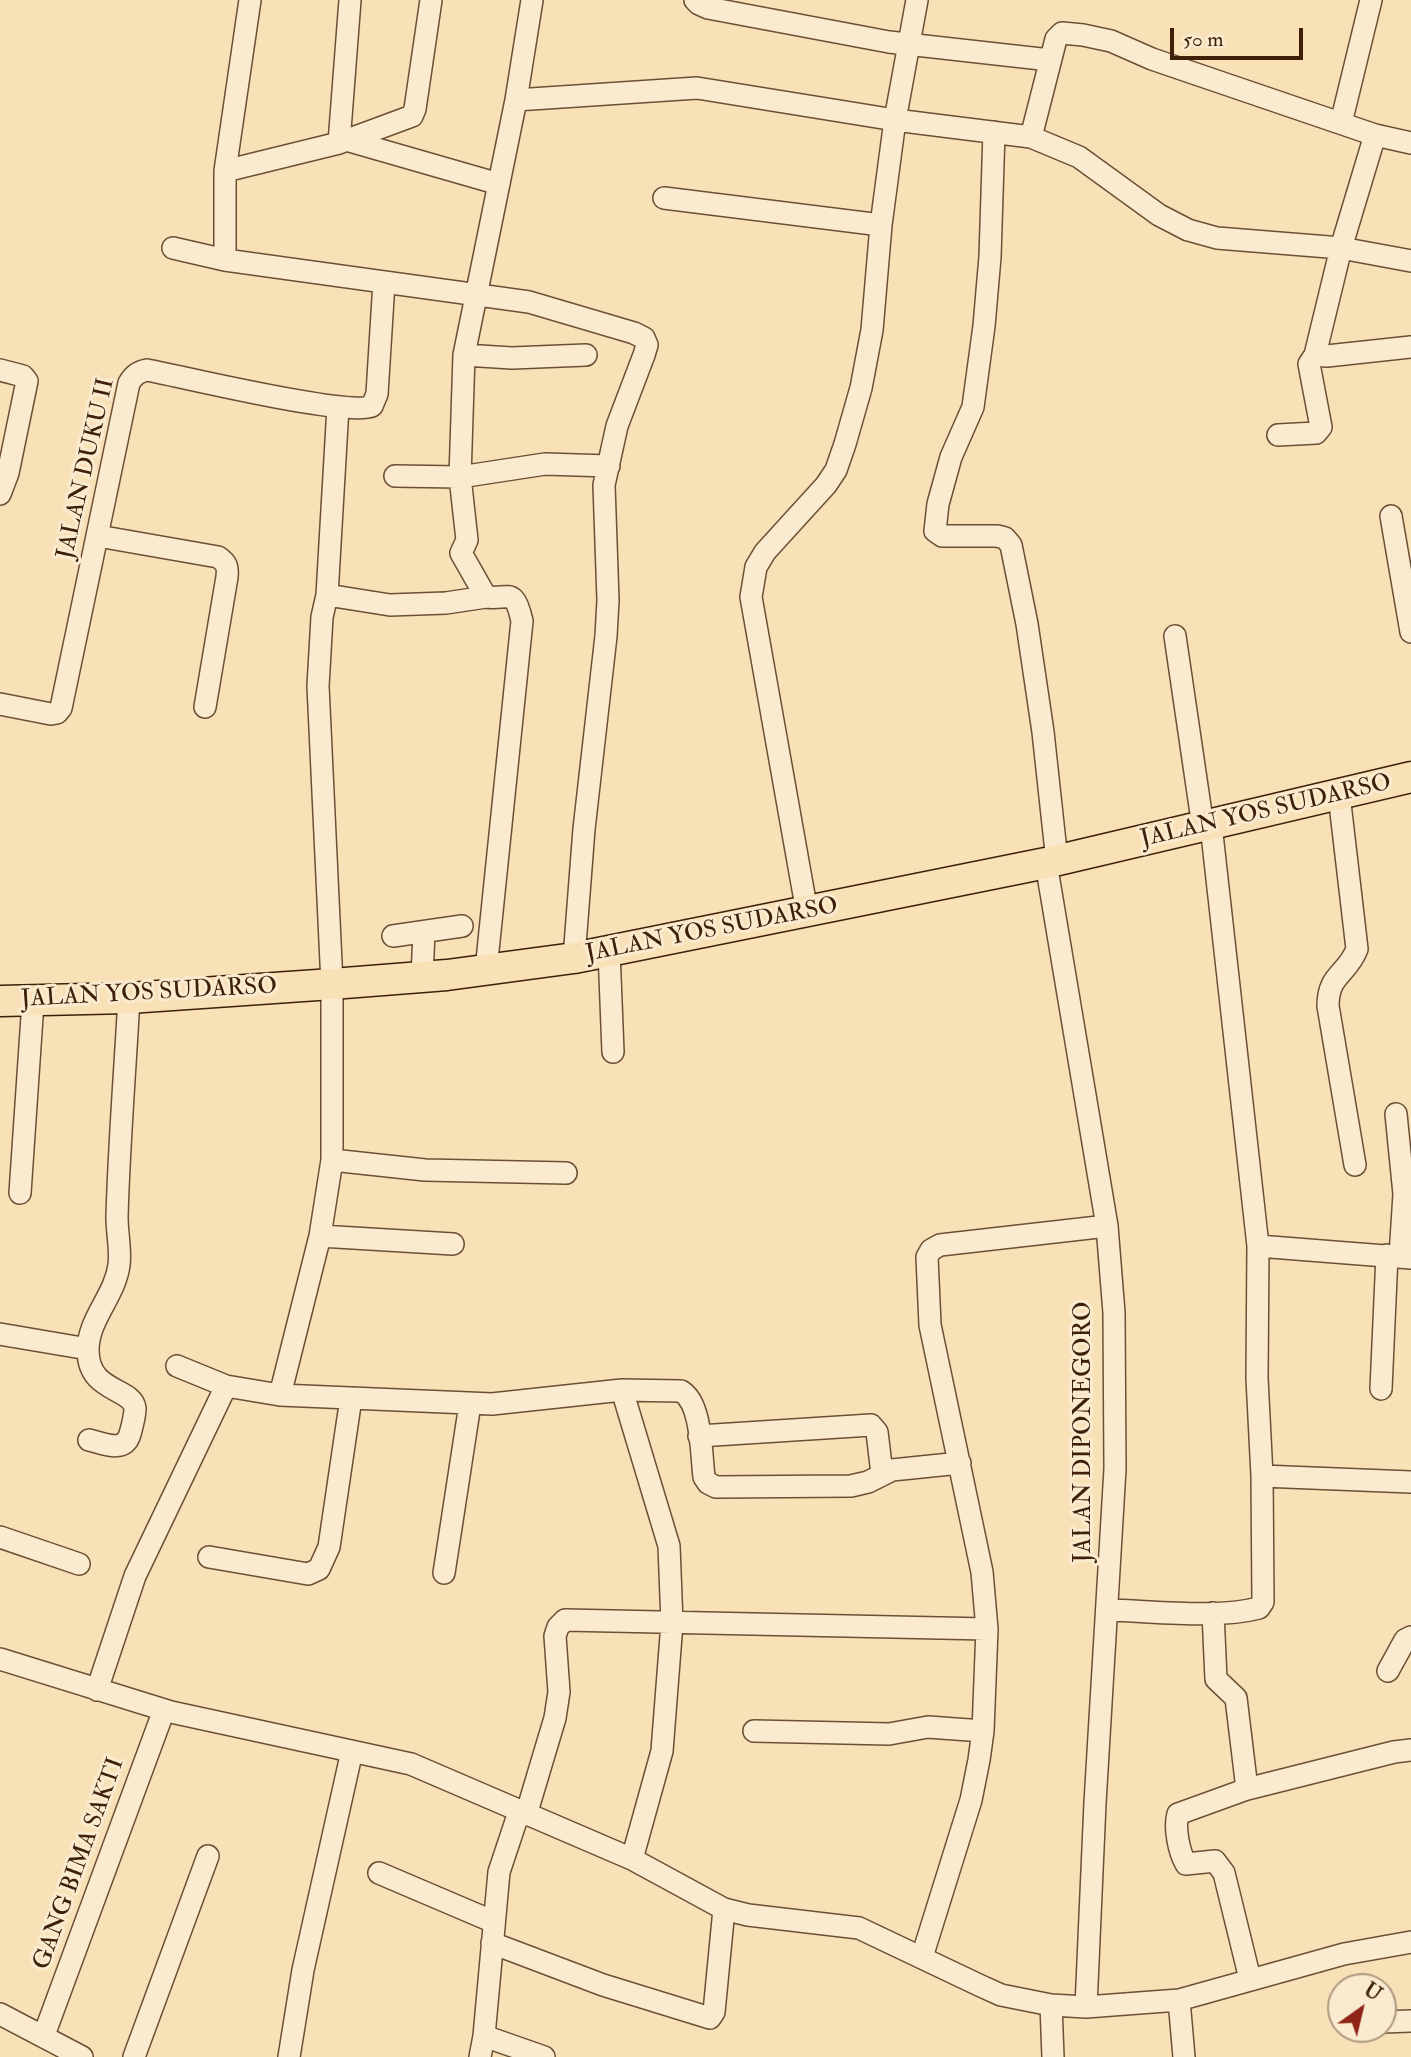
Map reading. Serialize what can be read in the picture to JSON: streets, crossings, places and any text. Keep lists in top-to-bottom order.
{
  "streets": {
    "highway": ["JALAN YOS SUDARSO"],
    "street": ["JALAN DUKU II", "JALAN DIPONEGORO", "GANG BIMA SAKTI"]
  },
  "crossings": [
    ["JALAN YOS SUDARSO", "JALAN DIPONEGORO"]
  ],
  "scale_bar": "50 m",
  "north": "top right"
}
